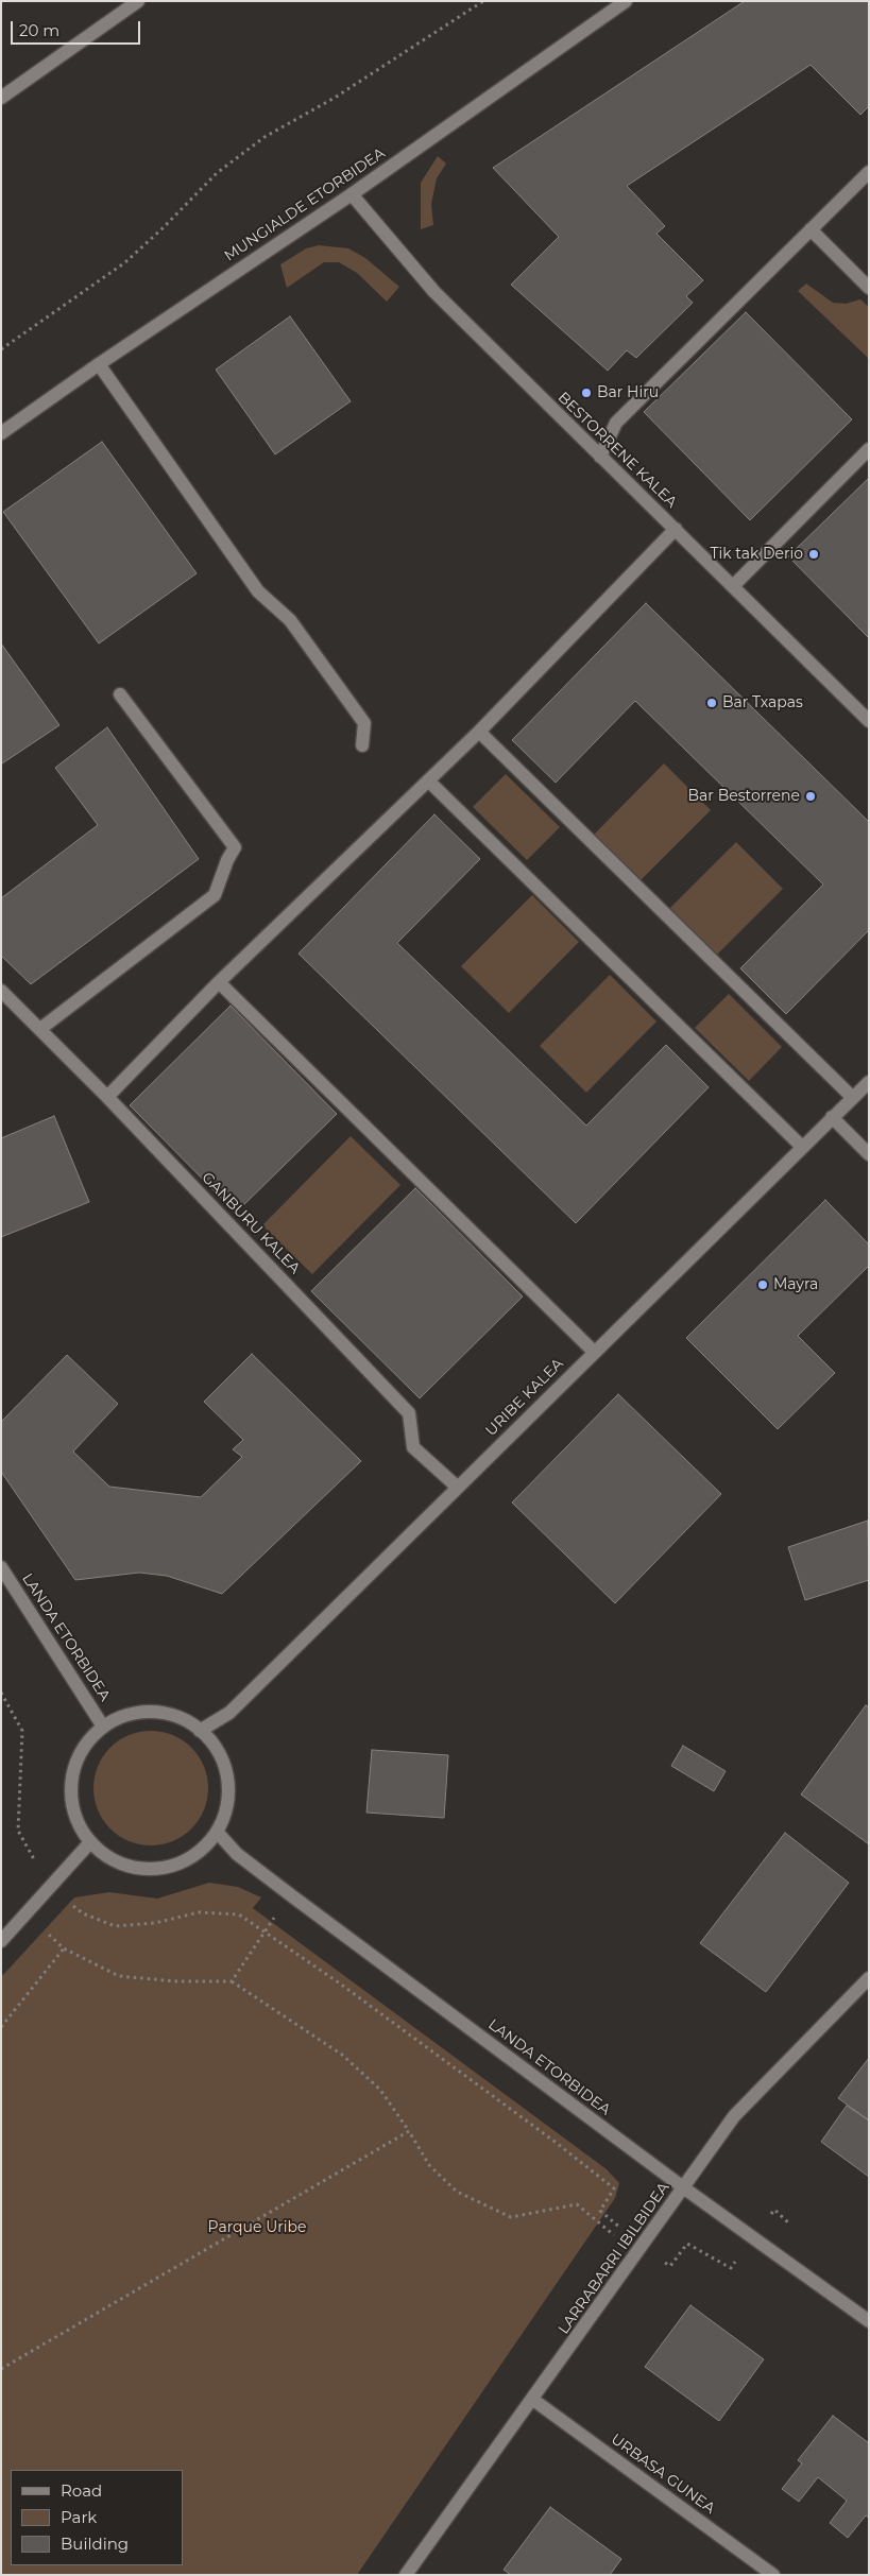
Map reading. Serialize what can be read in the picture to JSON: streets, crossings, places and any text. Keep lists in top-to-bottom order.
{
  "streets": {
    "street": [
      "MUNGIALDE ETORBIDEA",
      "BESTORRENE KALEA",
      "GANBURU KALEA",
      "URIBE KALEA",
      "LANDA ETORBIDEA",
      "LARRABARRI IBILBIDEA",
      "URBASA GUNEA"
    ]
  },
  "crossings": [
    ["MUNGIALDE ETORBIDEA", "BESTORRENE KALEA"],
    ["GANBURU KALEA", "URIBE KALEA"],
    ["URIBE KALEA", "LANDA ETORBIDEA"],
    ["LANDA ETORBIDEA", "LARRABARRI IBILBIDEA"],
    ["LARRABARRI IBILBIDEA", "URBASA GUNEA"]
  ],
  "parks": ["Parque Uribe"],
  "places": [
    "Bar Hiru",
    "Tik tak Derio",
    "Bar Txapas",
    "Bar Bestorrene",
    "Mayra"
  ],
  "legend": ["Road", "Park", "Building"],
  "scale_bar": "20 m"
}
